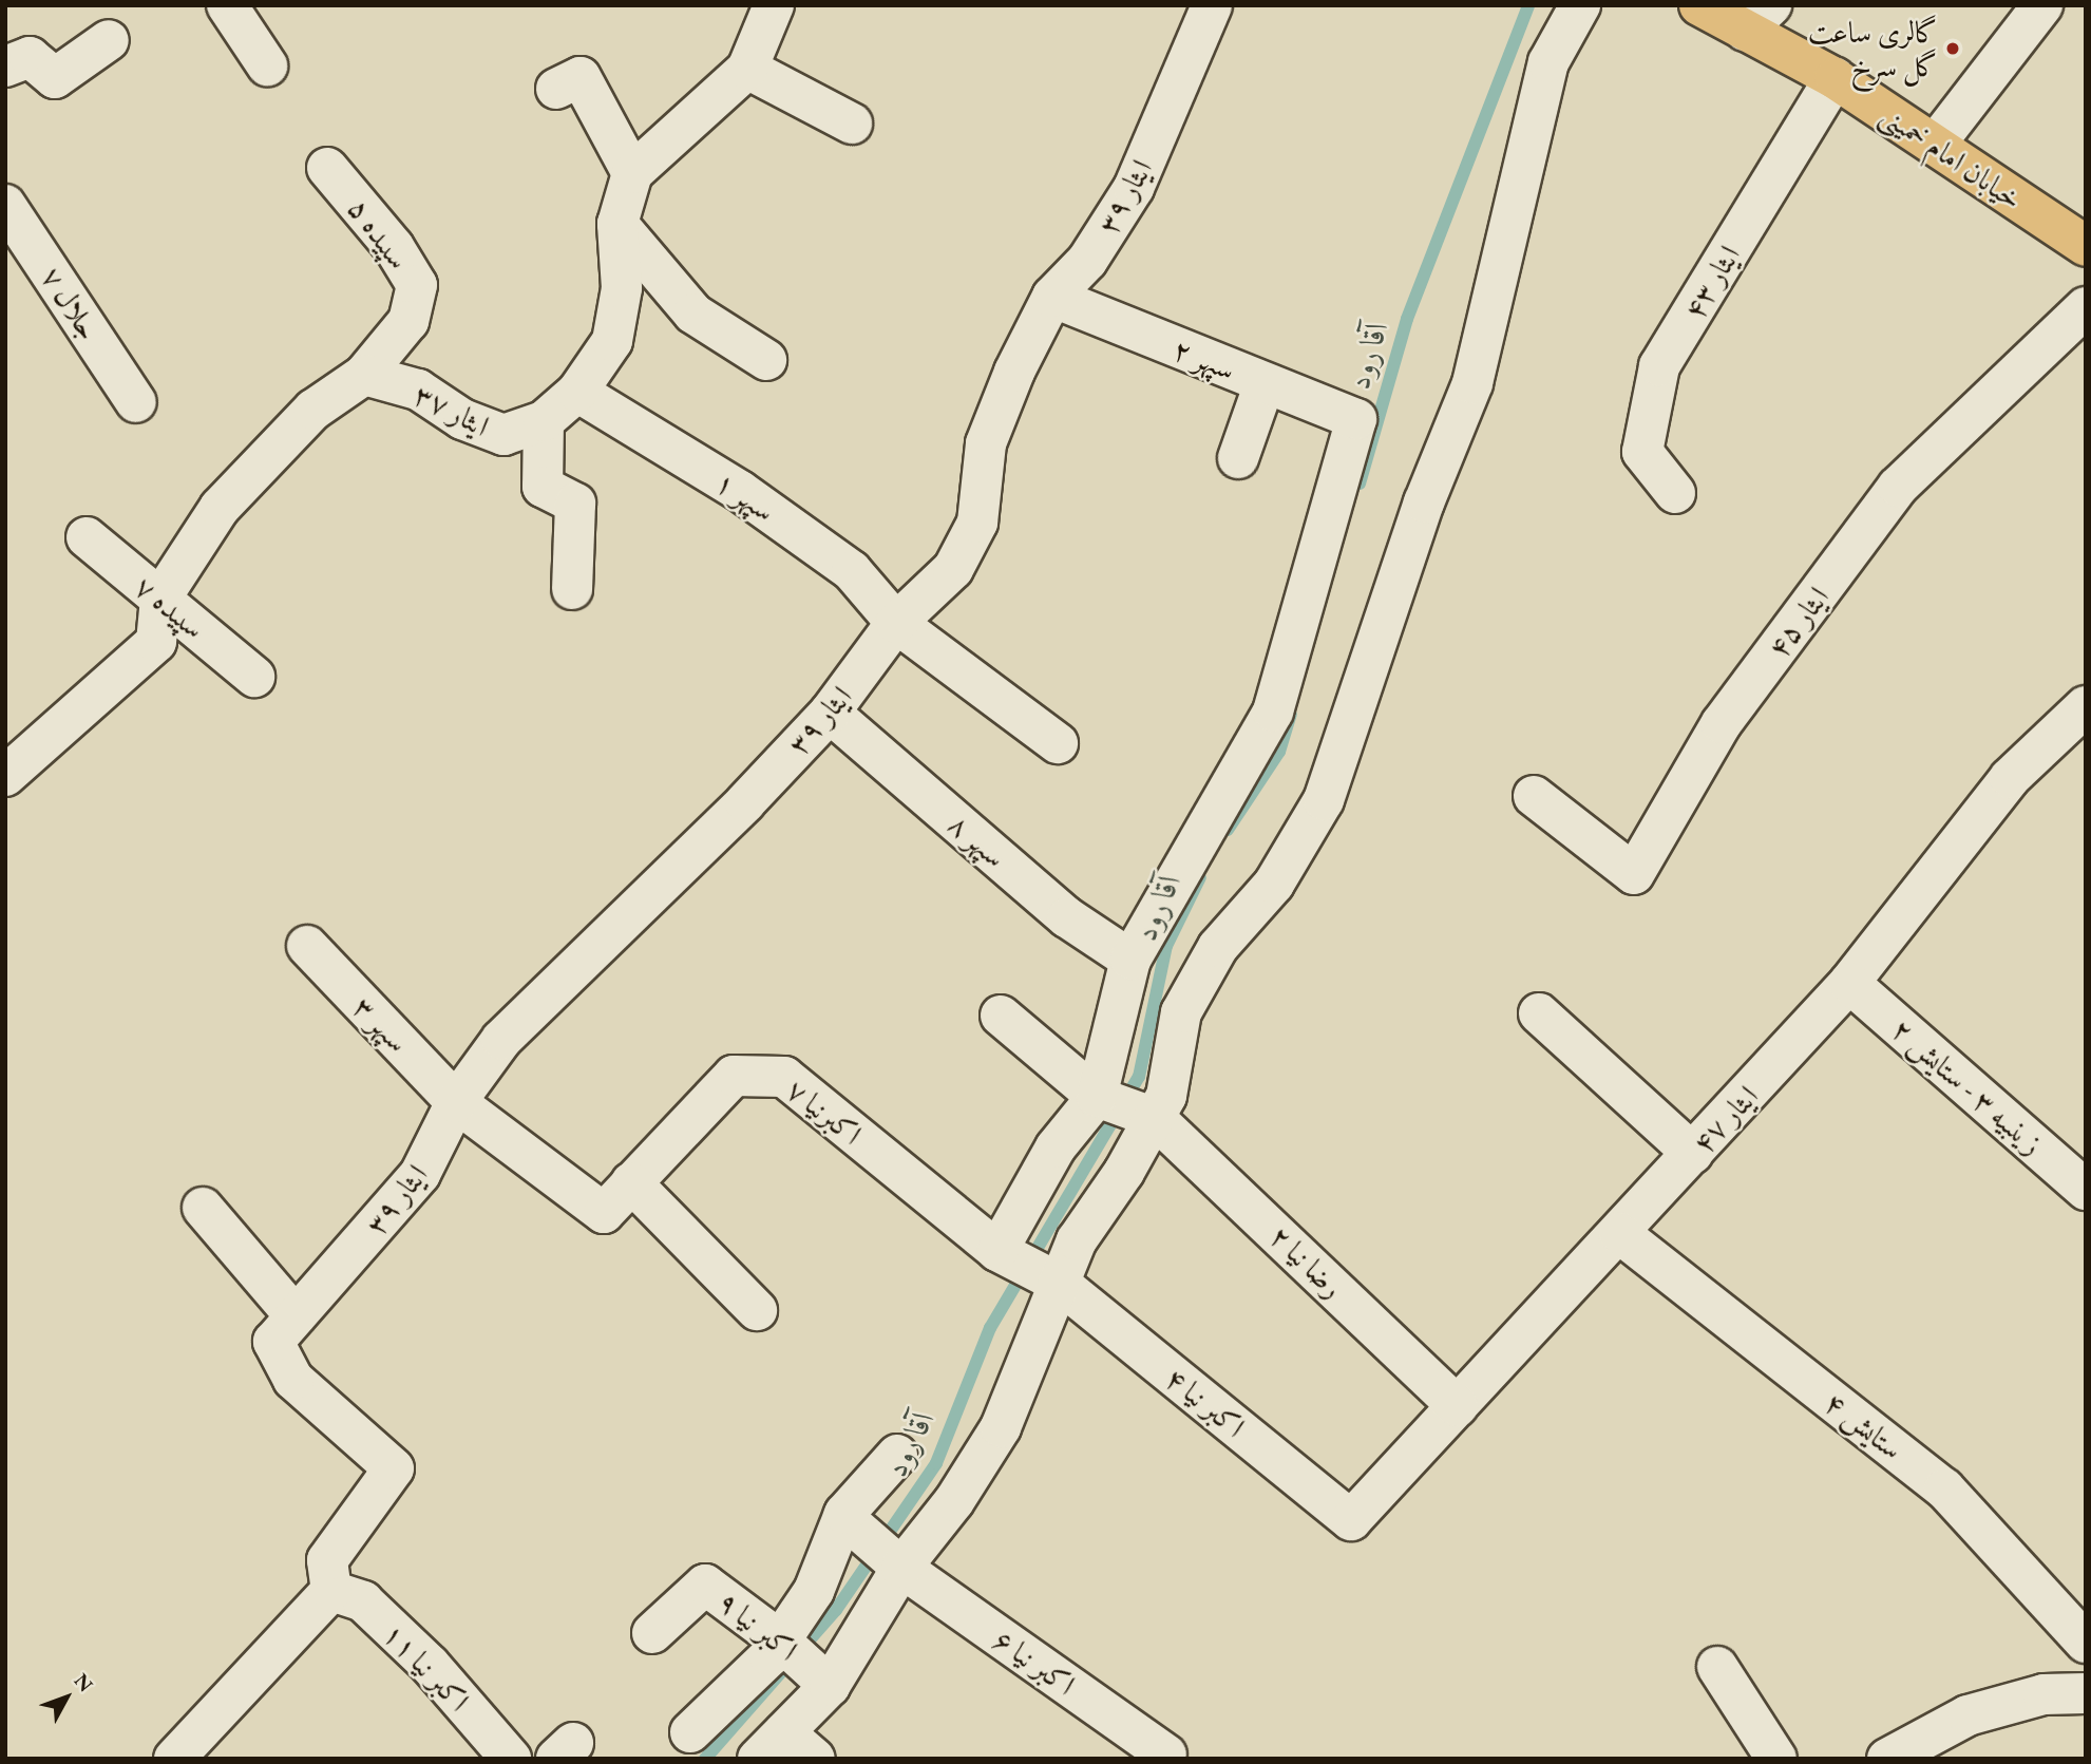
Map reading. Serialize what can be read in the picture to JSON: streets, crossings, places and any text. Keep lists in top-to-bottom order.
{
  "streets": {
    "main road": ["خیابان امام خمینی"],
    "street": [
      "ایثار ۳۹",
      "سپیده ۵",
      "ایثار ۴۳",
      "جلال ۷",
      "سپهر ۲",
      "ایثار ۳۷",
      "سپهر ۱",
      "سپیده ۷",
      "ایثار ۴۵",
      "سپهر ۸",
      "سپهر ۳",
      "زینبیه ۳ - ستایش ۲",
      "اکبرنیا ۷",
      "ایثار ۴۷",
      "رضا نیا ۲",
      "اکبر نیا ۴",
      "ستایش ۴",
      "اکبر نیا ۹",
      "اکبر نیا ۶",
      "اکبر نیا ۱۱"
    ]
  },
  "crossings": [
    ["خیابان امام خمینی", "ایثار ۴۳"],
    ["ایثار ۳۹", "سپهر ۲"],
    ["ایثار ۳۹", "سپهر ۱"],
    ["ایثار ۳۹", "سپهر ۸"],
    ["ایثار ۳۹", "سپهر ۳"],
    ["سپیده ۵", "ایثار ۳۷"],
    ["سپهر ۲", "سپهر ۸"],
    ["ایثار ۳۷", "سپهر ۱"],
    ["سپهر ۳", "اکبرنیا ۷"],
    ["زینبیه ۳ - ستایش ۲", "ایثار ۴۷"],
    ["اکبرنیا ۷", "اکبر نیا ۴"],
    ["ایثار ۴۷", "رضا نیا ۲"],
    ["ایثار ۴۷", "اکبر نیا ۴"],
    ["ایثار ۴۷", "ستایش ۴"]
  ],
  "water": ["آقا رود"],
  "places": ["گالری ساعت گل سرخ"],
  "north": "top right"
}
